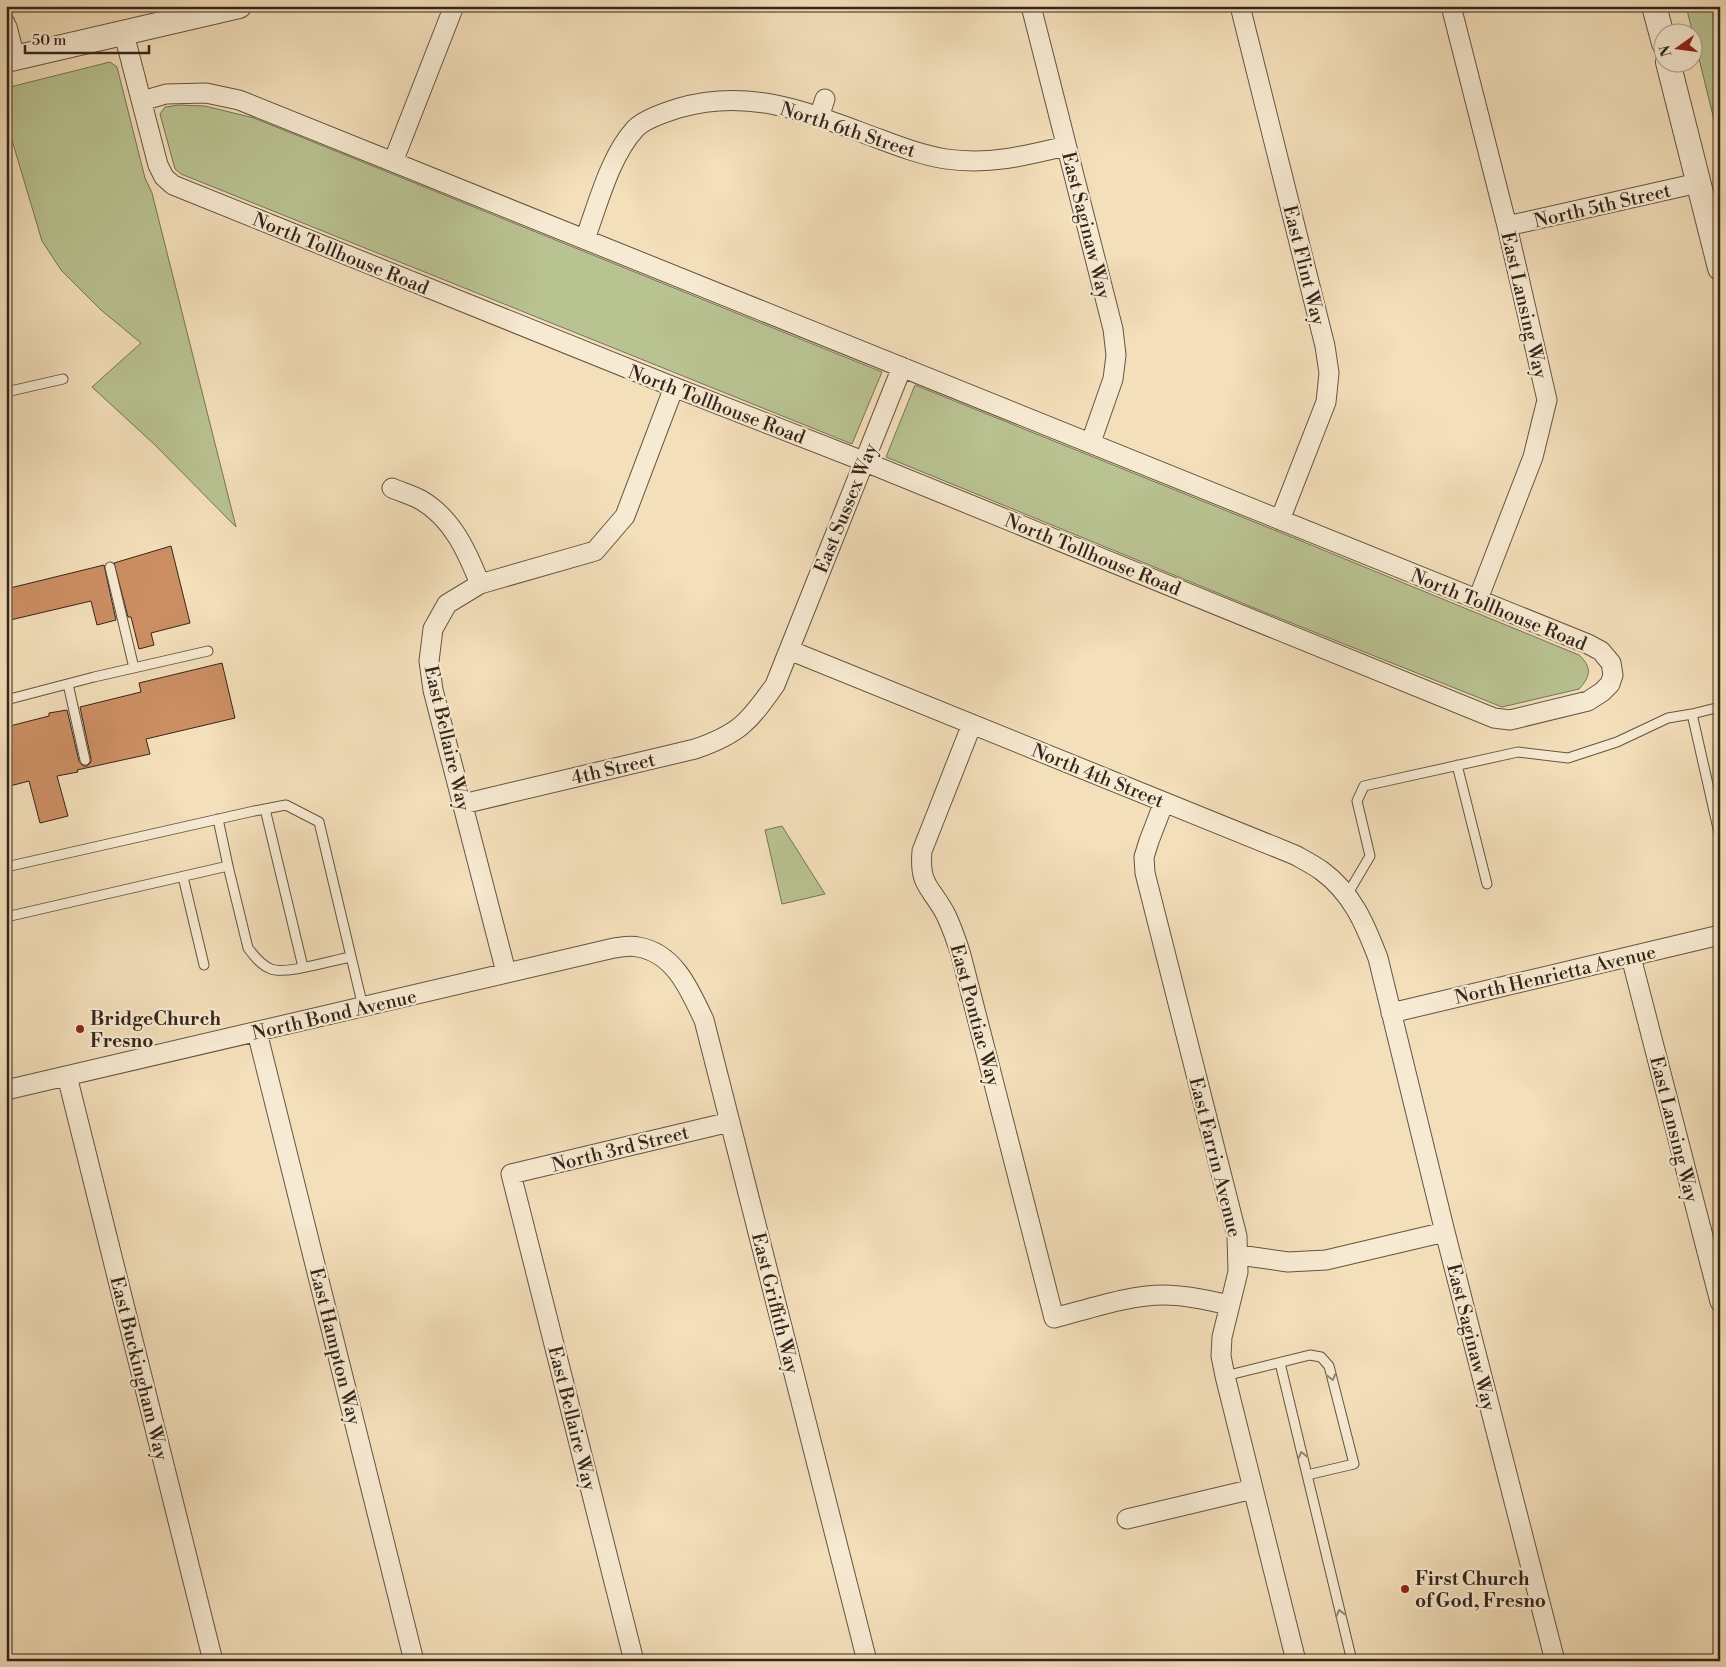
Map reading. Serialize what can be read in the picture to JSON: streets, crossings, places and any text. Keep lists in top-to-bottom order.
{
  "streets": {
    "street": [
      "North 6th Street",
      "North 5th Street",
      "East Saginaw Way",
      "North Tollhouse Road",
      "East Flint Way",
      "East Lansing Way",
      "East Sussex Way",
      "East Bellaire Way",
      "4th Street",
      "North 4th Street",
      "North Henrietta Avenue",
      "North Bond Avenue",
      "East Pontiac Way",
      "North 3rd Street",
      "East Farrin Avenue",
      "East Griffith Way",
      "East Hampton Way",
      "East Buckingham Way"
    ]
  },
  "crossings": [
    ["North 6th Street", "East Saginaw Way"],
    ["North 6th Street", "North Tollhouse Road"],
    ["North 5th Street", "East Lansing Way"],
    ["East Saginaw Way", "North Tollhouse Road"],
    ["East Saginaw Way", "North 4th Street"],
    ["East Saginaw Way", "North Henrietta Avenue"],
    ["North Tollhouse Road", "East Flint Way"],
    ["North Tollhouse Road", "East Lansing Way"],
    ["North Tollhouse Road", "East Sussex Way"],
    ["North Tollhouse Road", "East Bellaire Way"],
    ["East Lansing Way", "North Henrietta Avenue"],
    ["East Sussex Way", "4th Street"],
    ["East Sussex Way", "North 4th Street"],
    ["East Bellaire Way", "4th Street"],
    ["East Bellaire Way", "North Bond Avenue"],
    ["East Bellaire Way", "North 3rd Street"],
    ["4th Street", "North 4th Street"],
    ["North 4th Street", "North Henrietta Avenue"],
    ["North 4th Street", "East Pontiac Way"],
    ["North 4th Street", "East Farrin Avenue"],
    ["North Bond Avenue", "East Griffith Way"],
    ["North Bond Avenue", "East Hampton Way"],
    ["North Bond Avenue", "East Buckingham Way"],
    ["East Pontiac Way", "East Farrin Avenue"],
    ["North 3rd Street", "East Griffith Way"]
  ],
  "places": ["BridgeChurch Fresno", "First Church of God, Fresno"],
  "scale_bar": "50 m",
  "north": "left"
}
